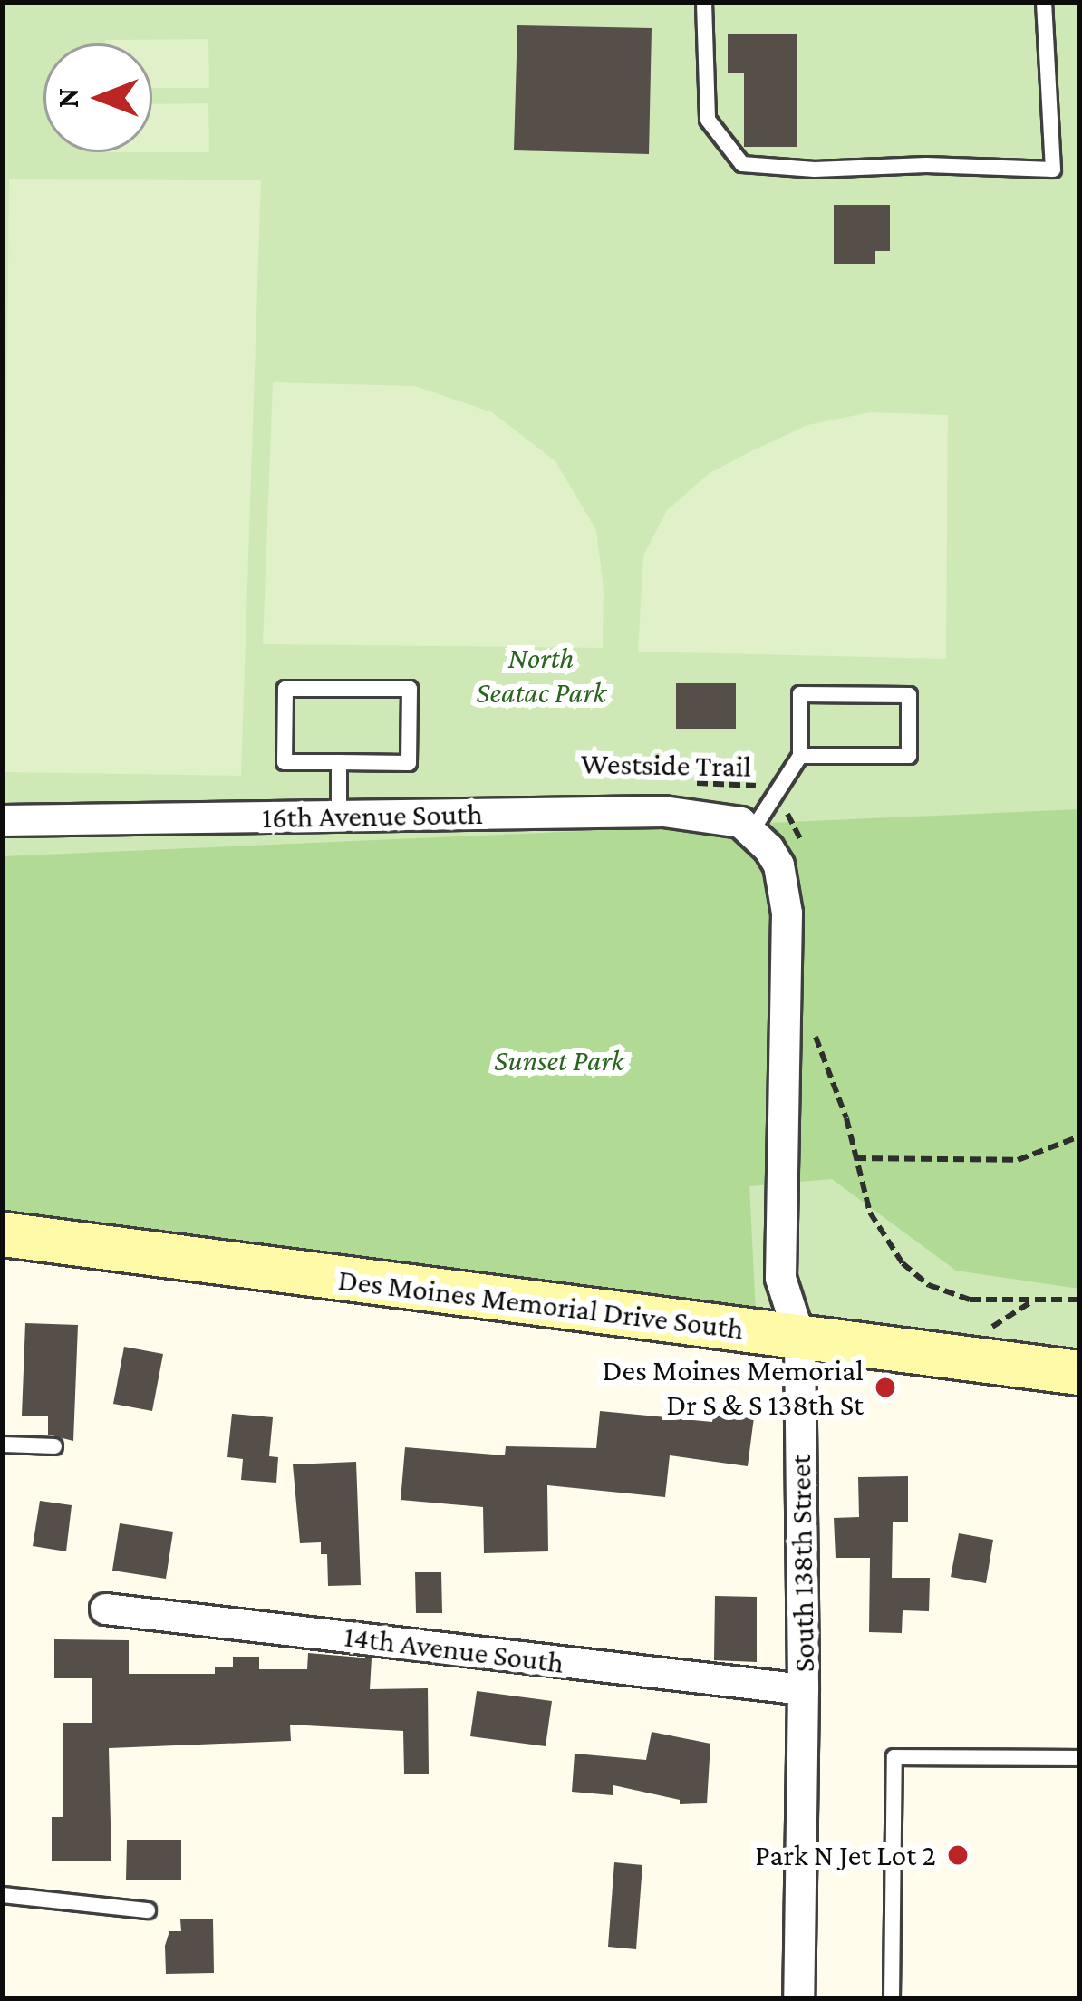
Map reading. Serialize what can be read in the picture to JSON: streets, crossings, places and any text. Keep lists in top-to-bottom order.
{
  "streets": {
    "main road": ["Des Moines Memorial Drive South"],
    "street": ["16th Avenue South", "South 138th Street", "14th Avenue South"],
    "path": ["Westside Trail"]
  },
  "crossings": [
    ["16th Avenue South", "South 138th Street"],
    ["Des Moines Memorial Drive South", "South 138th Street"],
    ["South 138th Street", "14th Avenue South"]
  ],
  "parks": ["North Seatac Park", "Sunset Park"],
  "places": ["Des Moines Memorial Dr S & S 138th St", "Park N Jet Lot 2"],
  "north": "left"
}
